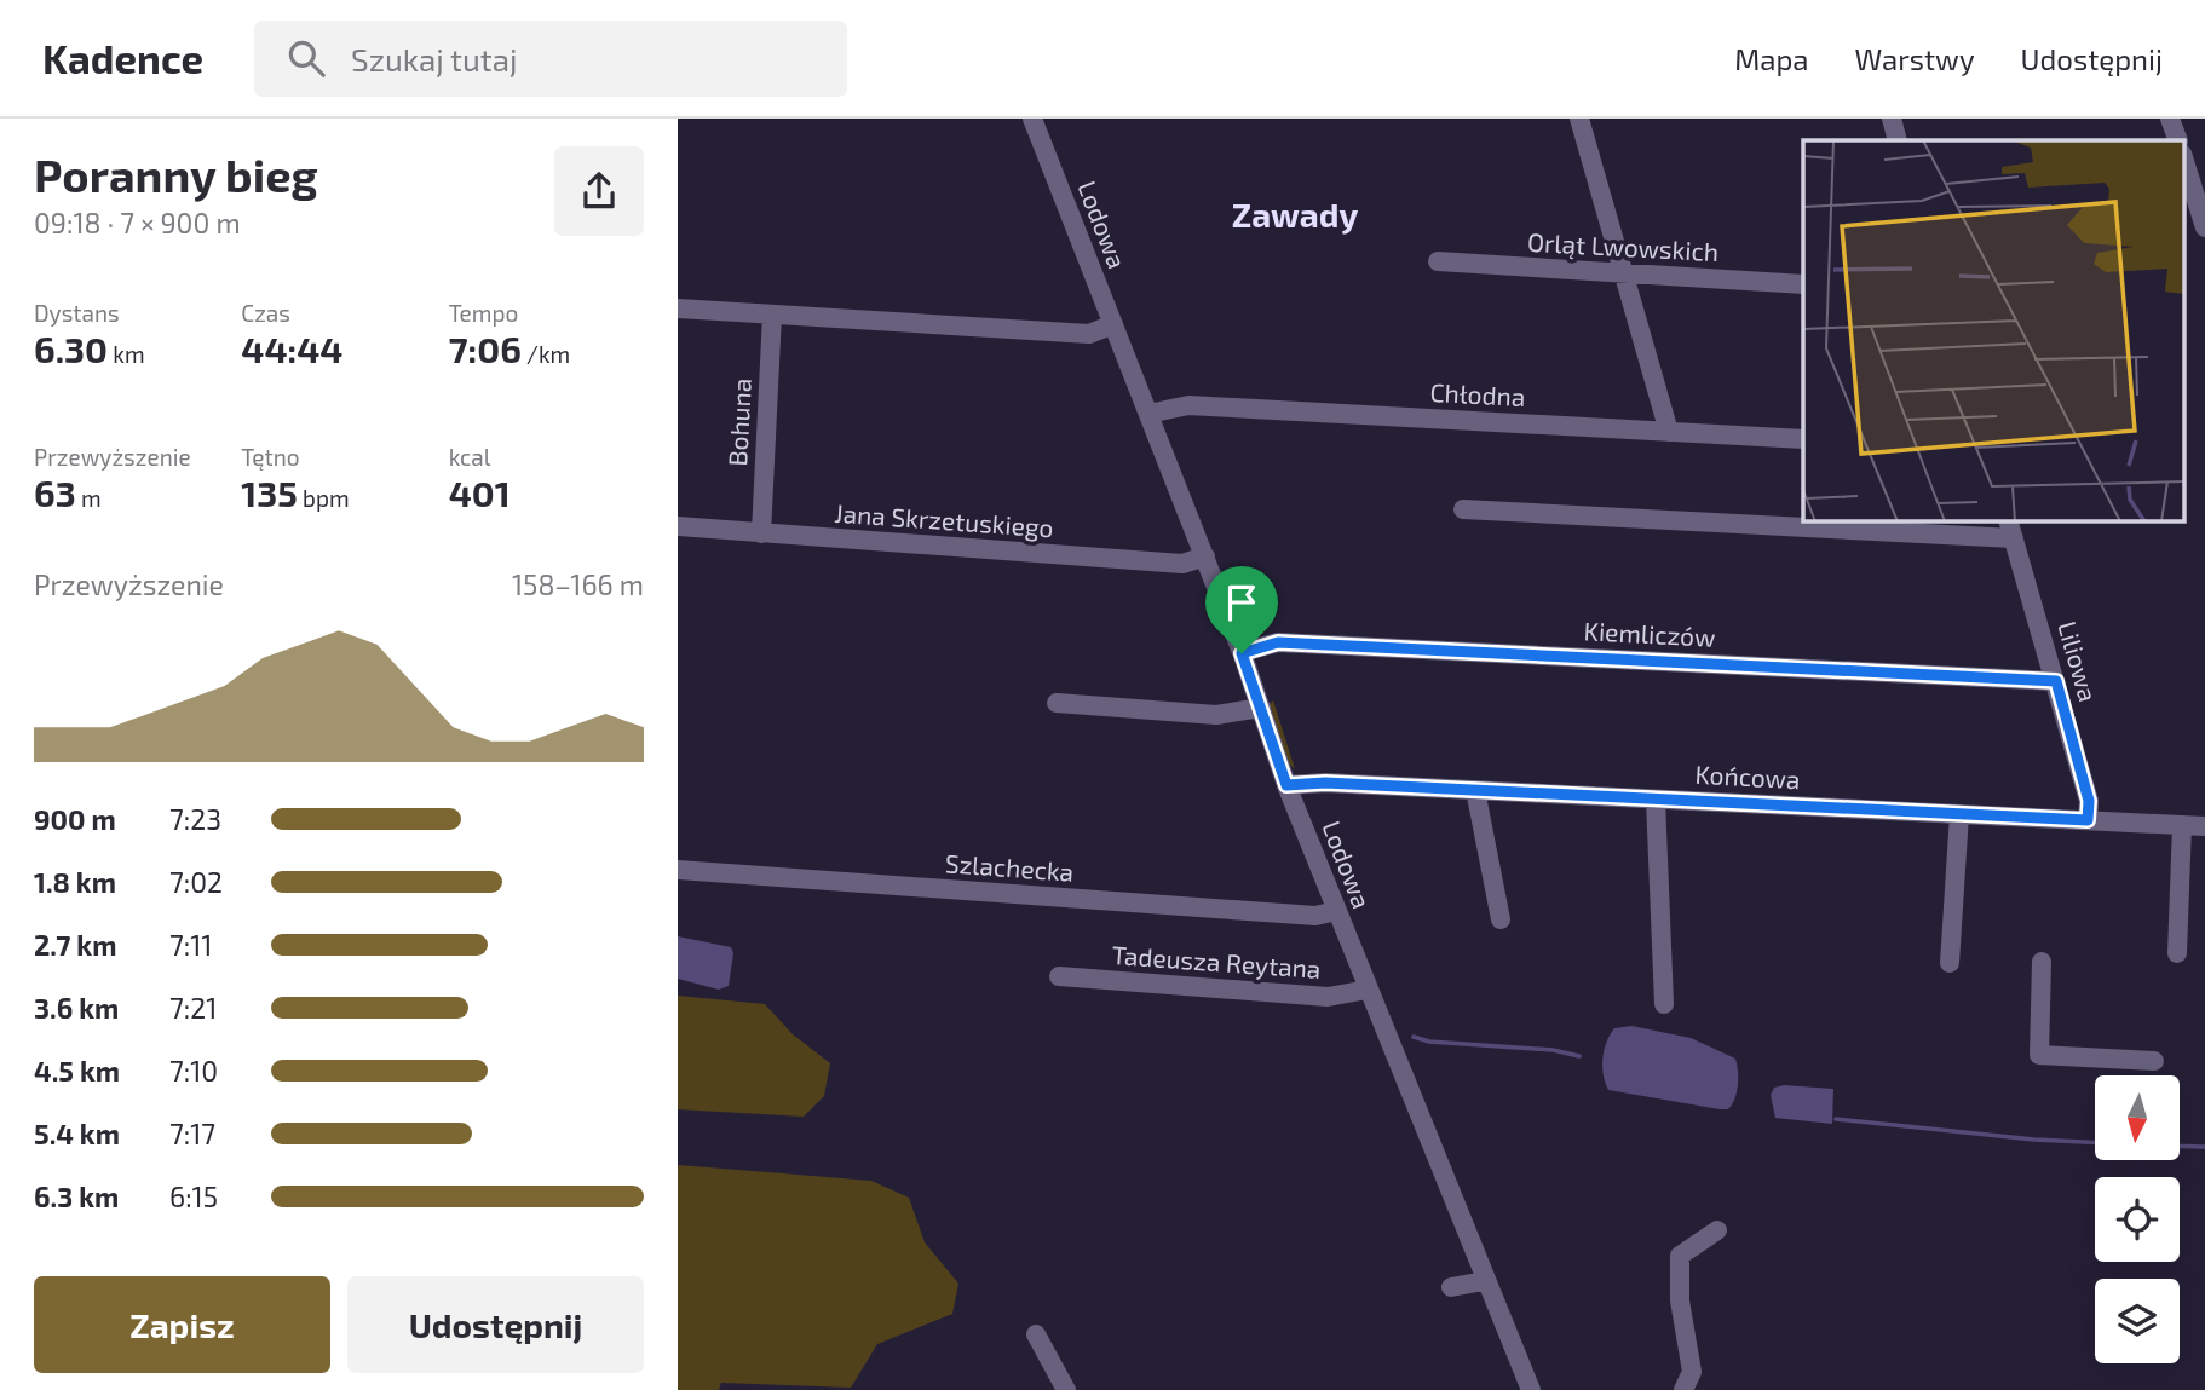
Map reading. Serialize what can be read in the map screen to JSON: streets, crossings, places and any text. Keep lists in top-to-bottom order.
{
  "streets": {
    "street": [
      "Lodowa",
      "Orląt Lwowskich",
      "Chłodna",
      "Bohuna",
      "Jana Skrzetuskiego",
      "Kiemliczów",
      "Liliowa",
      "Końcowa",
      "Szlachecka",
      "Tadeusza Reytana"
    ]
  },
  "crossings": [
    ["Lodowa", "Chłodna"],
    ["Lodowa", "Jana Skrzetuskiego"],
    ["Lodowa", "Kiemliczów"],
    ["Lodowa", "Końcowa"],
    ["Lodowa", "Szlachecka"],
    ["Lodowa", "Tadeusza Reytana"],
    ["Bohuna", "Jana Skrzetuskiego"],
    ["Kiemliczów", "Liliowa"],
    ["Liliowa", "Końcowa"]
  ],
  "districts": ["Zawady"],
  "north": "bottom",
  "page": {
    "header": "Kadence",
    "search": "Szukaj tutaj",
    "nav": ["Mapa", "Warstwy", "Udostępnij"],
    "heading": ["Poranny bieg", "09:18 · 7 × 900 m"],
    "stats": [
      ["Dystans", "6.30 km"],
      ["Czas", "44:44"],
      ["Tempo", "7:06 /km"],
      ["Przewyższenie", "63 m"],
      ["Tętno", "135 bpm"],
      ["kcal", "401"]
    ],
    "chart": ["Przewyższenie", "158–166 m"],
    "list": [
      {
        "name": "900 m",
        "note": "7:23"
      },
      {
        "name": "1.8 km",
        "note": "7:02"
      },
      {
        "name": "2.7 km",
        "note": "7:11"
      },
      {
        "name": "3.6 km",
        "note": "7:21"
      },
      {
        "name": "4.5 km",
        "note": "7:10"
      },
      {
        "name": "5.4 km",
        "note": "7:17"
      },
      {
        "name": "6.3 km",
        "note": "6:15"
      }
    ],
    "buttons": ["Zapisz", "Udostępnij"]
  }
}
